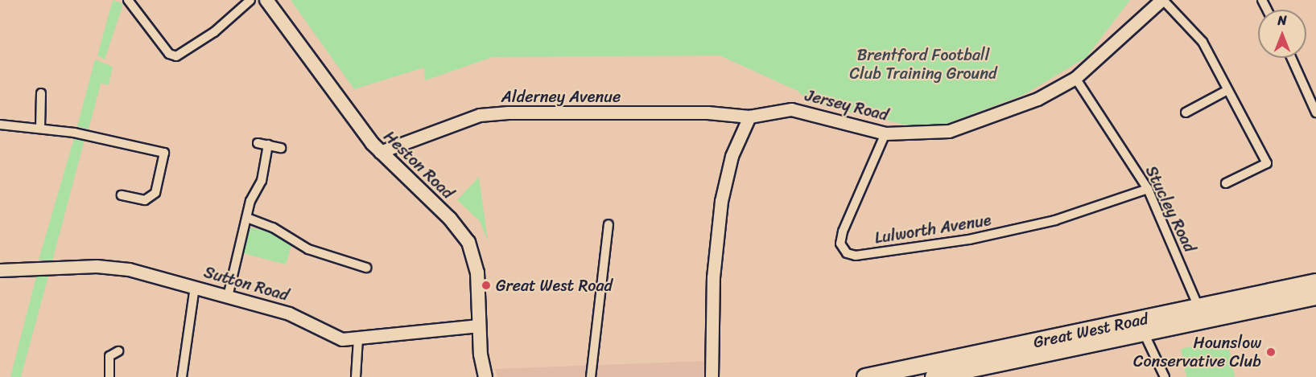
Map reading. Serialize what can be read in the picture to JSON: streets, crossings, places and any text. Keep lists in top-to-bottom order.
{
  "streets": {
    "highway": ["Great West Road"],
    "main road": ["Heston Road"],
    "street": [
      "Alderney Avenue",
      "Jersey Road",
      "Stucley Road",
      "Lulworth Avenue",
      "Sutton Road"
    ]
  },
  "crossings": [
    ["Alderney Avenue", "Jersey Road"],
    ["Alderney Avenue", "Heston Road"],
    ["Jersey Road", "Stucley Road"],
    ["Jersey Road", "Lulworth Avenue"],
    ["Heston Road", "Sutton Road"],
    ["Stucley Road", "Lulworth Avenue"],
    ["Stucley Road", "Great West Road"]
  ],
  "parks": ["Brentford Football Club Training Ground"],
  "places": ["Great West Road", "Hounslow Conservative Club"],
  "north": "top"
}
